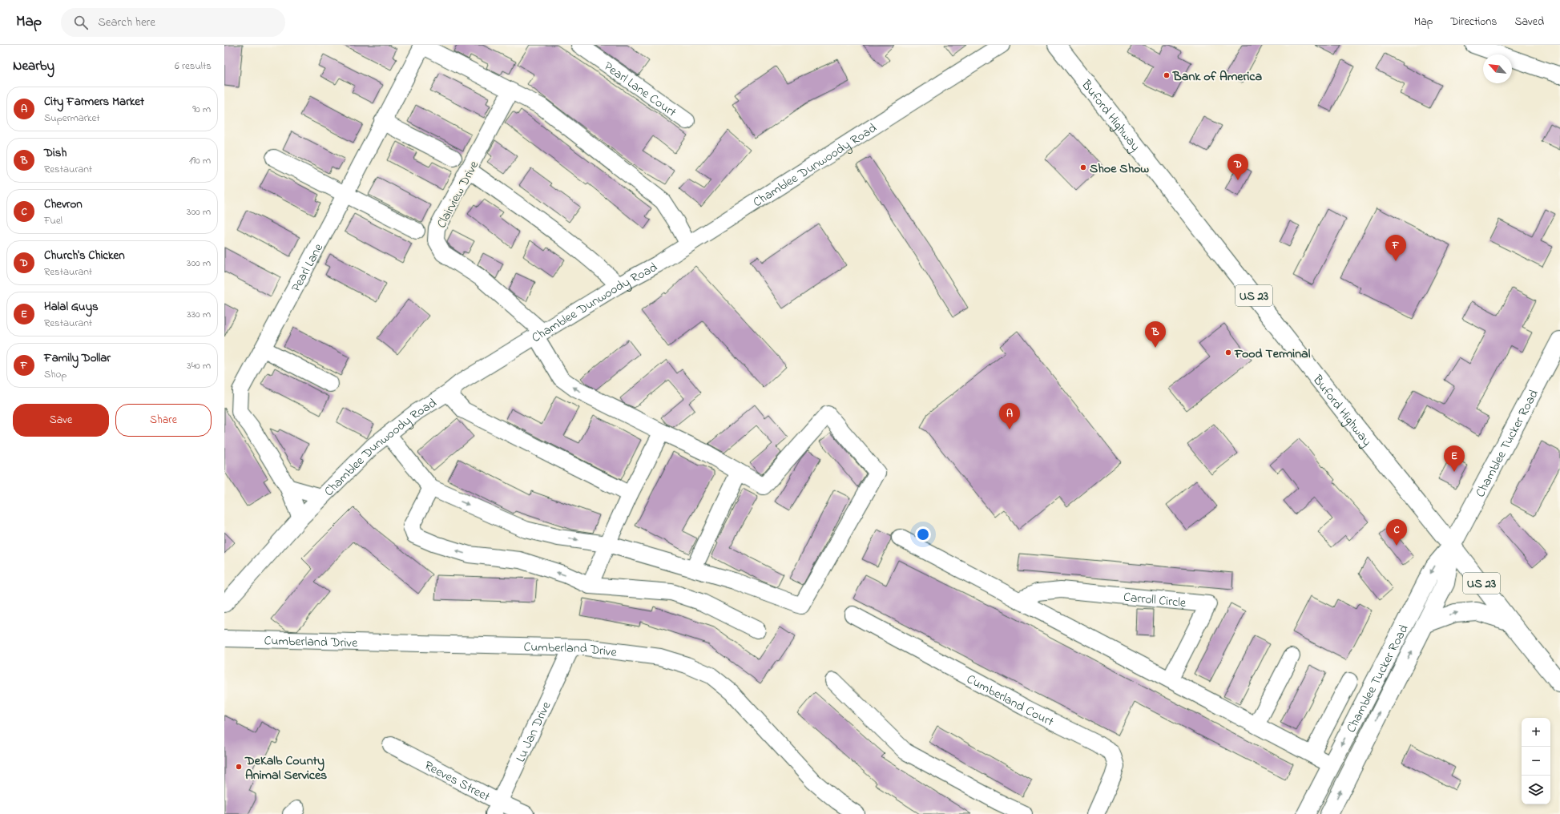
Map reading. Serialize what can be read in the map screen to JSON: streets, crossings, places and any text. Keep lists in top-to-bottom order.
{
  "streets": {
    "main road": ["Buford Highway", "US 23", "Chamblee Tucker Road"],
    "street": [
      "Pearl Lane Court",
      "Chamblee Dunwoody Road",
      "Clairview Drive",
      "Pearl Lane",
      "Carroll Circle",
      "Cumberland Drive",
      "Cumberland Court",
      "Lu Jan Drive",
      "Reeves Street"
    ]
  },
  "crossings": [
    ["Buford Highway", "Chamblee Tucker Road"],
    ["Chamblee Dunwoody Road", "Clairview Drive"],
    ["Chamblee Dunwoody Road", "Pearl Lane"],
    ["Cumberland Drive", "Lu Jan Drive"],
    ["Lu Jan Drive", "Reeves Street"]
  ],
  "places": [
    "Bank of America",
    "Shoe Show",
    "Food Terminal",
    "DeKalb County Animal Services"
  ],
  "north": "top left",
  "page": {
    "header": "Map",
    "search": "Search here",
    "nav": ["Map", "Directions", "Saved"],
    "heading": ["Nearby", "6 results"],
    "list": [
      {
        "mark": "A",
        "name": "City Farmers Market",
        "note": "Supermarket",
        "value": "90 m"
      },
      {
        "mark": "B",
        "name": "Dish",
        "note": "Restaurant",
        "value": "190 m"
      },
      {
        "mark": "C",
        "name": "Chevron",
        "note": "Fuel",
        "value": "300 m"
      },
      {
        "mark": "D",
        "name": "Church's Chicken",
        "note": "Restaurant",
        "value": "300 m"
      },
      {
        "mark": "E",
        "name": "Halal Guys",
        "note": "Restaurant",
        "value": "330 m"
      },
      {
        "mark": "F",
        "name": "Family Dollar",
        "note": "Shop",
        "value": "340 m"
      }
    ],
    "pins": [
      "D",
      "F",
      "B",
      "A",
      "E",
      "C"
    ],
    "buttons": ["Save", "Share"],
    "map_buttons": ["+", "−"]
  }
}
